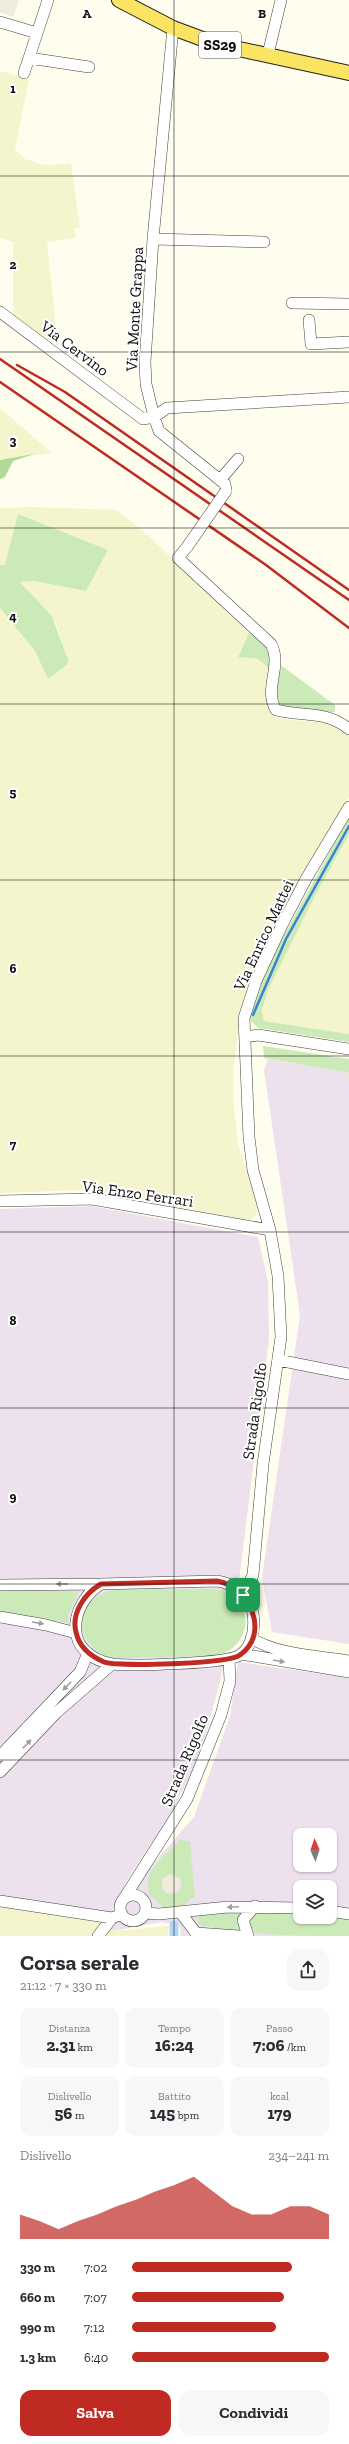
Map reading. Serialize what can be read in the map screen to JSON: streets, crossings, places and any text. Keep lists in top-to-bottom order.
{
  "streets": {
    "main road": ["SS29"],
    "street": [
      "Via Monte Grappa",
      "Via Cervino",
      "Via Enrico Mattei",
      "Via Enzo Ferrari",
      "Strada Rigolfo"
    ]
  },
  "crossings": [
    ["SS29", "Via Monte Grappa"],
    ["Via Monte Grappa", "Via Cervino"],
    ["Via Enrico Mattei", "Via Enzo Ferrari"],
    ["Via Enrico Mattei", "Strada Rigolfo"],
    ["Via Enzo Ferrari", "Strada Rigolfo"]
  ],
  "north": "top",
  "page": {
    "heading": ["Corsa serale", "21:12 · 7 × 330 m"],
    "stats": [
      ["Distanza", "2.31 km"],
      ["Tempo", "16:24"],
      ["Passo", "7:06 /km"],
      ["Dislivello", "56 m"],
      ["Battito", "145 bpm"],
      ["kcal", "179"]
    ],
    "chart": ["Dislivello", "234–241 m"],
    "list": [
      {
        "name": "330 m",
        "note": "7:02"
      },
      {
        "name": "660 m",
        "note": "7:07"
      },
      {
        "name": "990 m",
        "note": "7:12"
      },
      {
        "name": "1.3 km",
        "note": "6:40"
      }
    ],
    "buttons": ["Salva", "Condividi"]
  },
  "grid": {
    "columns": ["A", "B"],
    "rows": [
      "1",
      "2",
      "3",
      "4",
      "5",
      "6",
      "7",
      "8",
      "9"
    ]
  }
}
